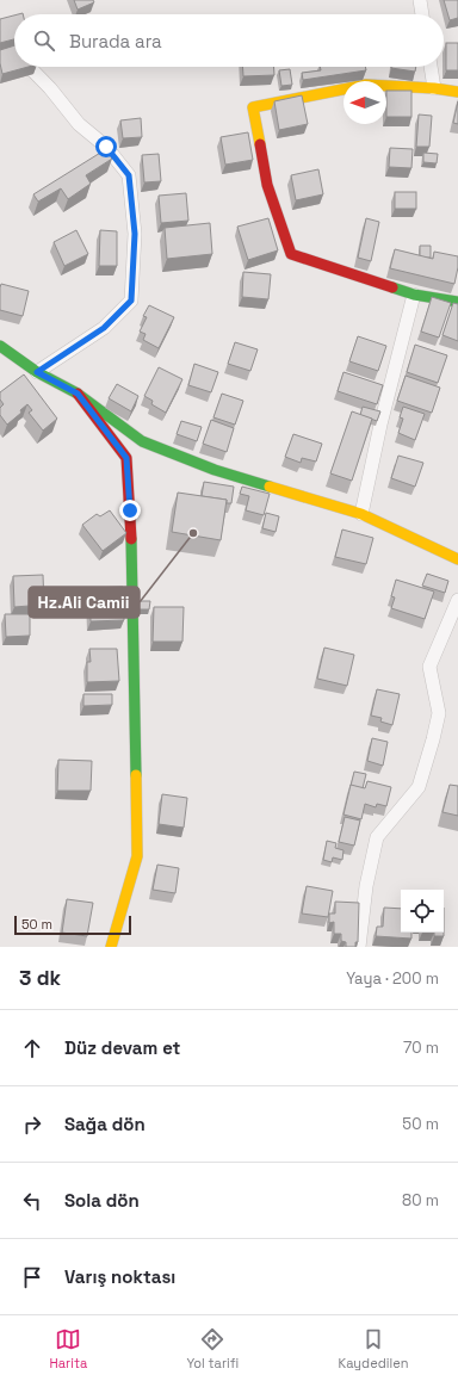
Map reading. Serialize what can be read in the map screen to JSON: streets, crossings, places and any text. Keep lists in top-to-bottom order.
{
  "places": ["Hz.Ali Camii"],
  "scale_bar": "50 m",
  "north": "left",
  "page": {
    "search": "Burada ara",
    "scale": "50 m",
    "heading": ["3 dk", "Yaya · 200 m"],
    "list": [
      ["Düz devam et", "70 m"],
      ["Sağa dön", "50 m"],
      ["Sola dön", "80 m"],
      "Varış noktası"
    ],
    "nav": ["Harita", "Yol tarifi", "Kaydedilen"]
  }
}
